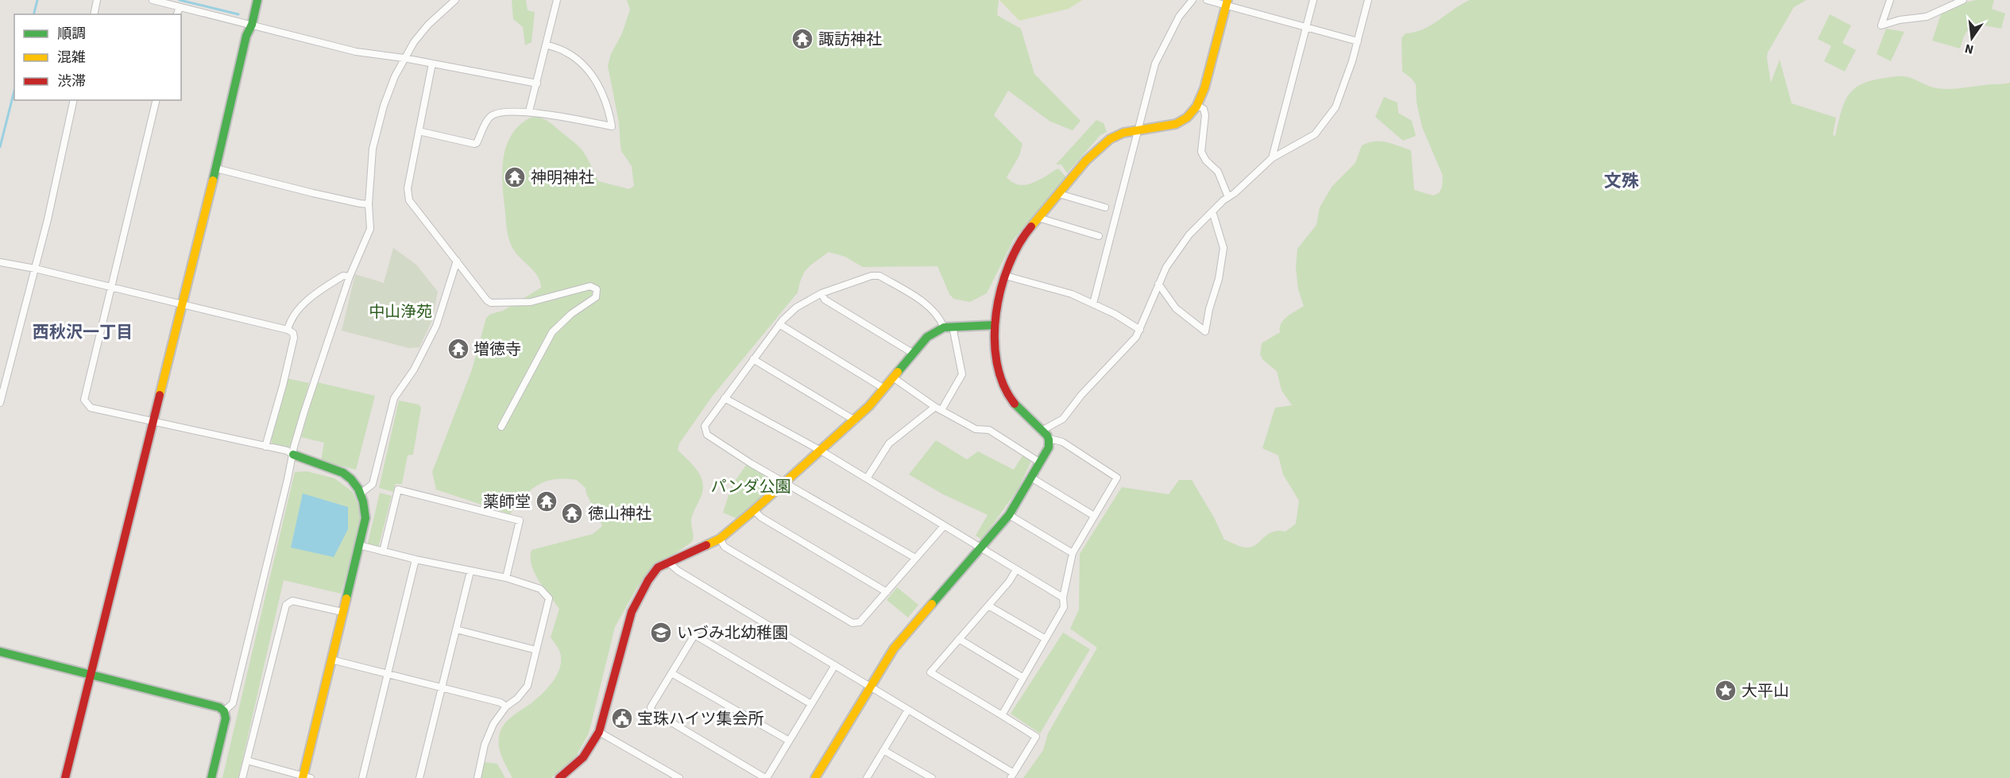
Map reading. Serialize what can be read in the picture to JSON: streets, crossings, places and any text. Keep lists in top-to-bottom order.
{
  "districts": ["文殊", "西秋沢一丁目"],
  "parks": ["中山浄苑", "パンダ公園"],
  "places": {
    "temple": [
      "諏訪神社",
      "神明神社",
      "増徳寺",
      "薬師堂",
      "徳山神社"
    ],
    "school or university": ["いづみ北幼稚園"],
    "place": ["大平山"],
    "public building": ["宝珠ハイツ集会所"]
  },
  "legend": ["順調", "混雑", "渋滞"],
  "north": "bottom"
}
